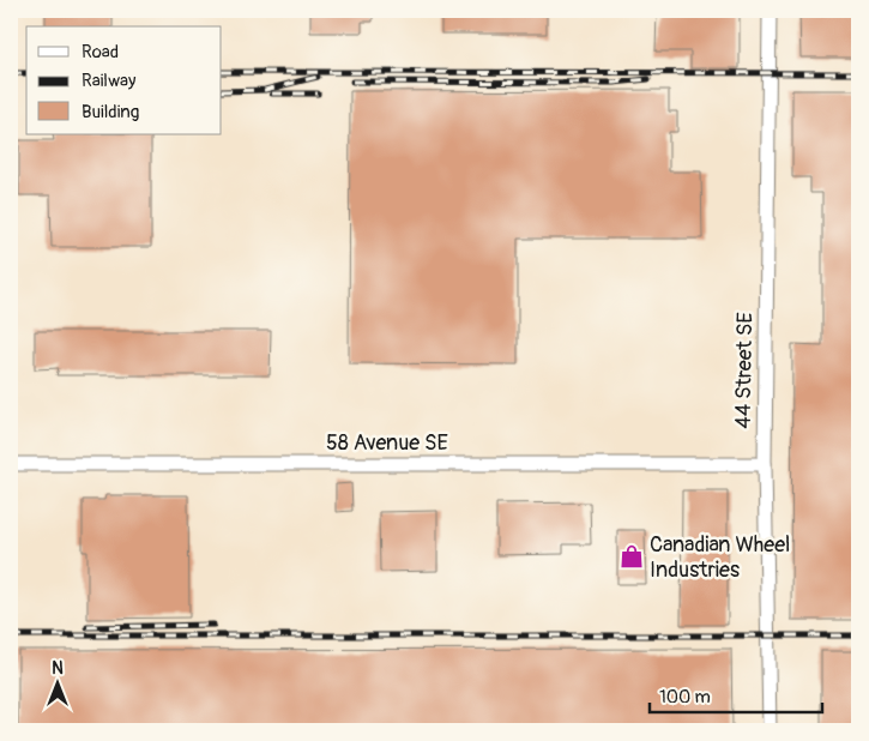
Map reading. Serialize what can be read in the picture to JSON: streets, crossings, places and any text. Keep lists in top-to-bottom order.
{
  "streets": {
    "street": ["44 Street SE", "58 Avenue SE"]
  },
  "crossings": [
    ["44 Street SE", "58 Avenue SE"]
  ],
  "places": {
    "shop": ["Canadian Wheel Industries"]
  },
  "legend": ["Road", "Railway", "Building"],
  "scale_bar": "100 m",
  "north": "top"
}
